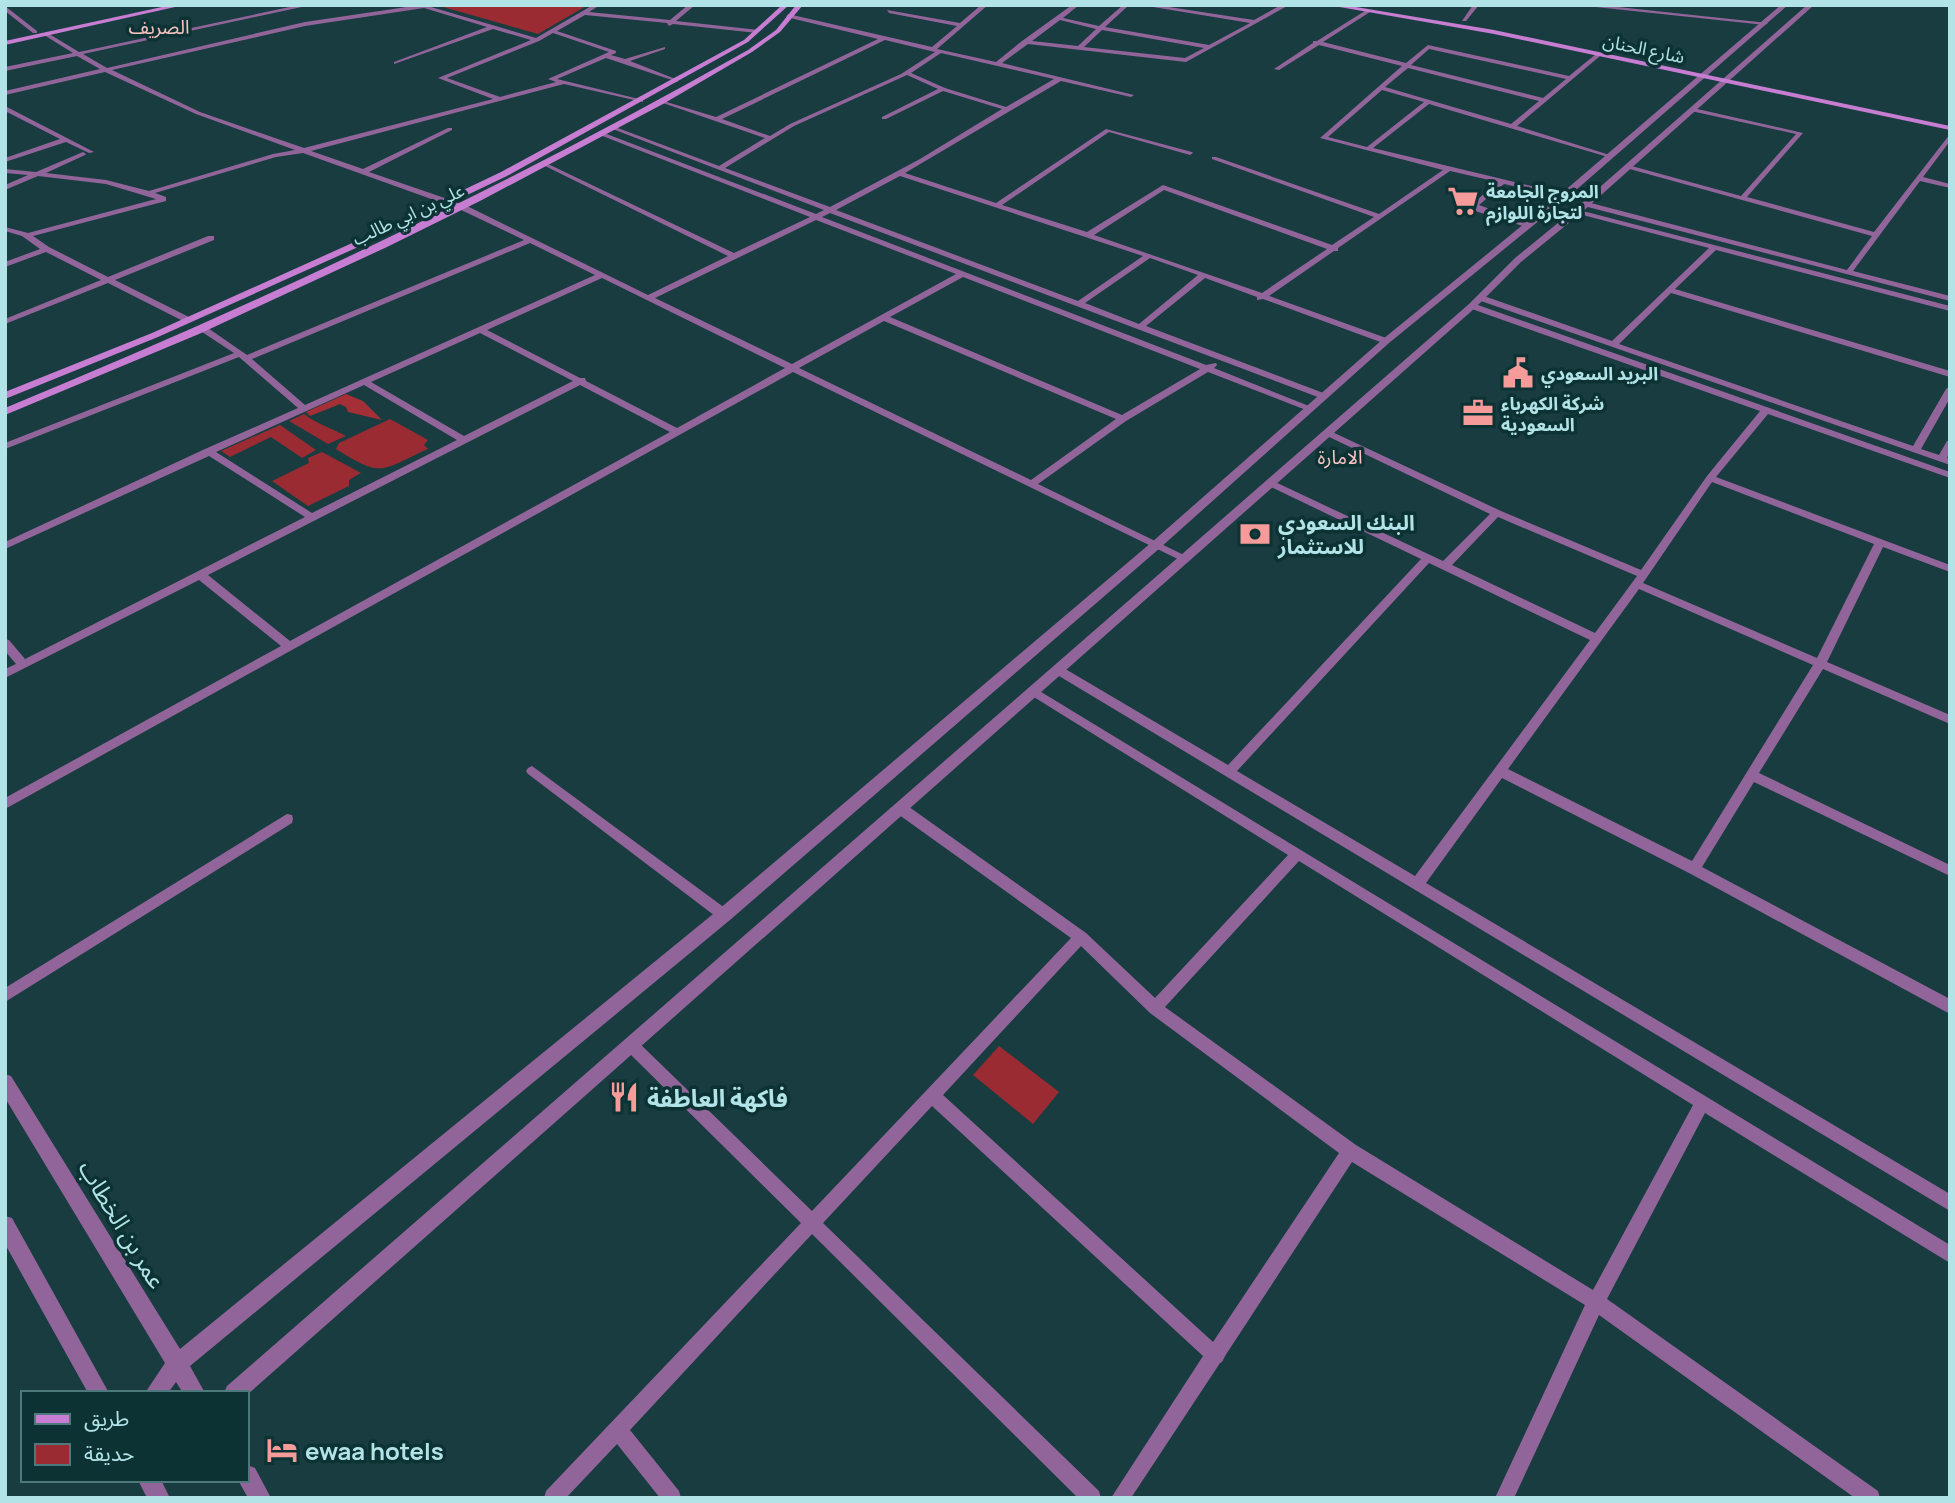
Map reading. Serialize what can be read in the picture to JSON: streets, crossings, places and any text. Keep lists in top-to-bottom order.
{
  "streets": {
    "main road": ["شارع الحنان", "علي بن ابي طالب"],
    "street": ["عمر بن الخطاب"]
  },
  "districts": ["الصريف", "الامارة"],
  "places": {
    "supermarket": ["المروج الجامعة لتجارة اللوازم"],
    "public building": ["البريد السعودي"],
    "office": ["شركة الكهرباء السعودية"],
    "bank": ["البنك السعودي للاستثمار"],
    "restaurant": ["فاكهة العاطفة"],
    "hotel": ["ewaa hotels"]
  },
  "legend": ["طريق", "حديقة"]
}
